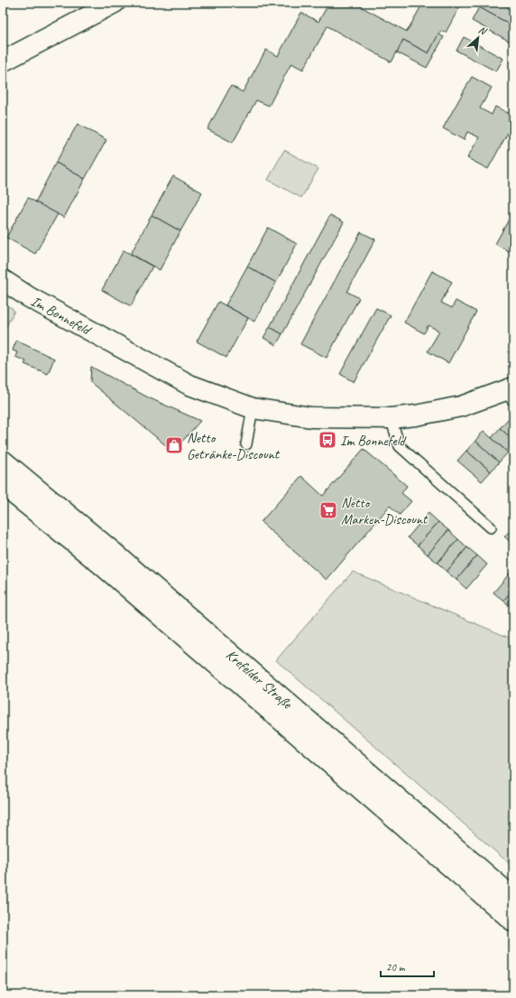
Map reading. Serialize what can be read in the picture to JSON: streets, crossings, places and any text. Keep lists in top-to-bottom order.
{
  "streets": {
    "main road": ["Im Bonnefeld", "Krefelder Straße"]
  },
  "places": {
    "bus stop": ["Im Bonnefeld"],
    "shop": ["Netto Getränke-Discount"],
    "supermarket": ["Netto Marken-Discount"]
  },
  "scale_bar": "20 m",
  "north": "top right"
}
